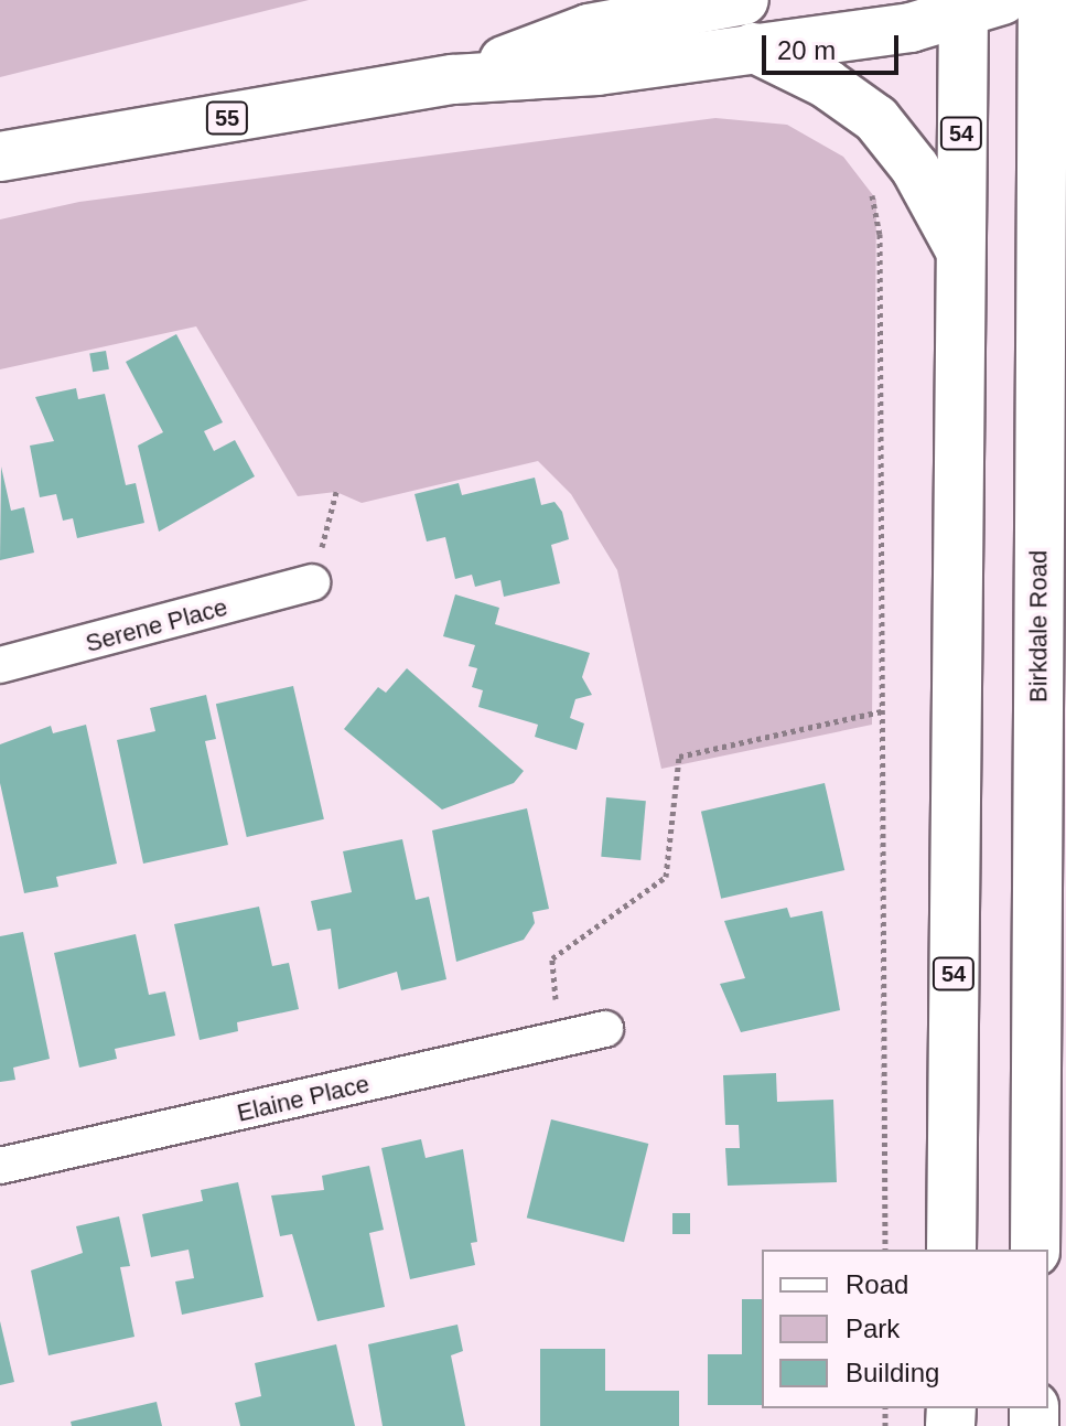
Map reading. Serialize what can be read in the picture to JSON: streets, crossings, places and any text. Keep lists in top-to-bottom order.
{
  "streets": {
    "main road": ["55", "54", "Birkdale Road"],
    "street": ["Serene Place", "Elaine Place"]
  },
  "crossings": [
    ["55", "54"]
  ],
  "legend": ["Road", "Park", "Building"],
  "scale_bar": "20 m"
}
